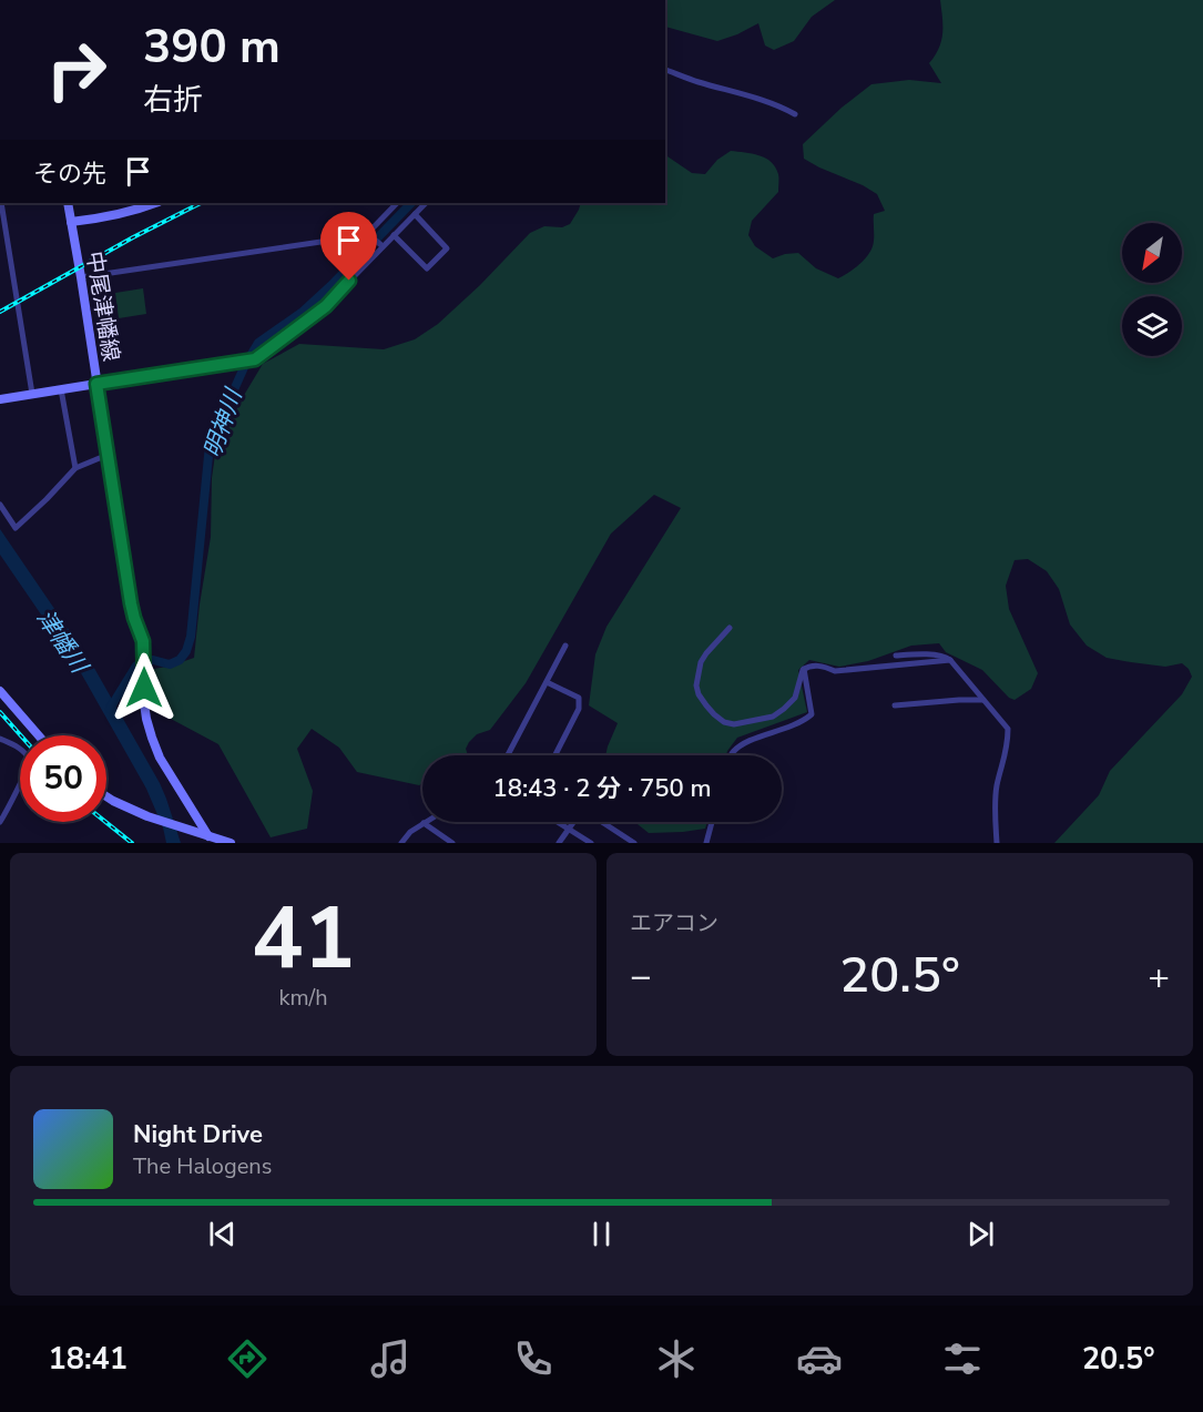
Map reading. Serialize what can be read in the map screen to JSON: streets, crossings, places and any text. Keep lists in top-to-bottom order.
{
  "streets": {
    "main road": ["中尾津幡線"]
  },
  "water": ["明神川", "津幡川"],
  "north": "bottom left",
  "page": {
    "turn": ["390 m", "右折"],
    "then": "その先",
    "limit": "50",
    "trip": "18:43 · 2 分 · 750 m",
    "tile": [
      ["41", "km/h"],
      "エアコン"
    ],
    "heat": ["−", "20.5°", "+"],
    "song": ["Night Drive", "The Halogens"],
    "tabs": ["18:41", "20.5°"]
  }
}
